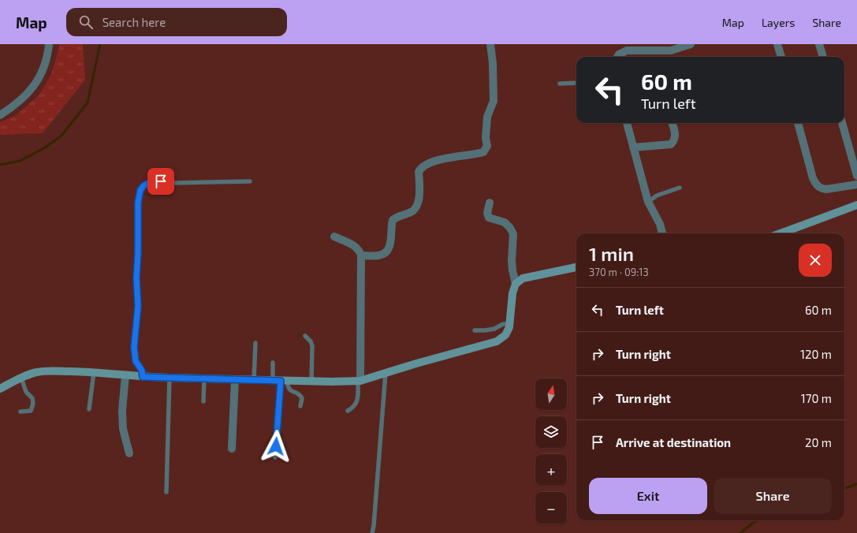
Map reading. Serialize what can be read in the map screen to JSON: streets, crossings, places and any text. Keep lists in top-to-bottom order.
{
  "north": "top",
  "page": {
    "header": "Map",
    "search": "Search here",
    "nav": ["Map", "Layers", "Share"],
    "turn": ["60 m", "Turn left"],
    "heading": ["1 min", "370 m · 09:13"],
    "list": [
      {
        "name": "Turn left",
        "value": "60 m"
      },
      {
        "name": "Turn right",
        "value": "120 m"
      },
      {
        "name": "Turn right",
        "value": "170 m"
      },
      {
        "name": "Arrive at destination",
        "value": "20 m"
      }
    ],
    "map_buttons": ["+", "−"],
    "buttons": ["Exit", "Share"]
  }
}
